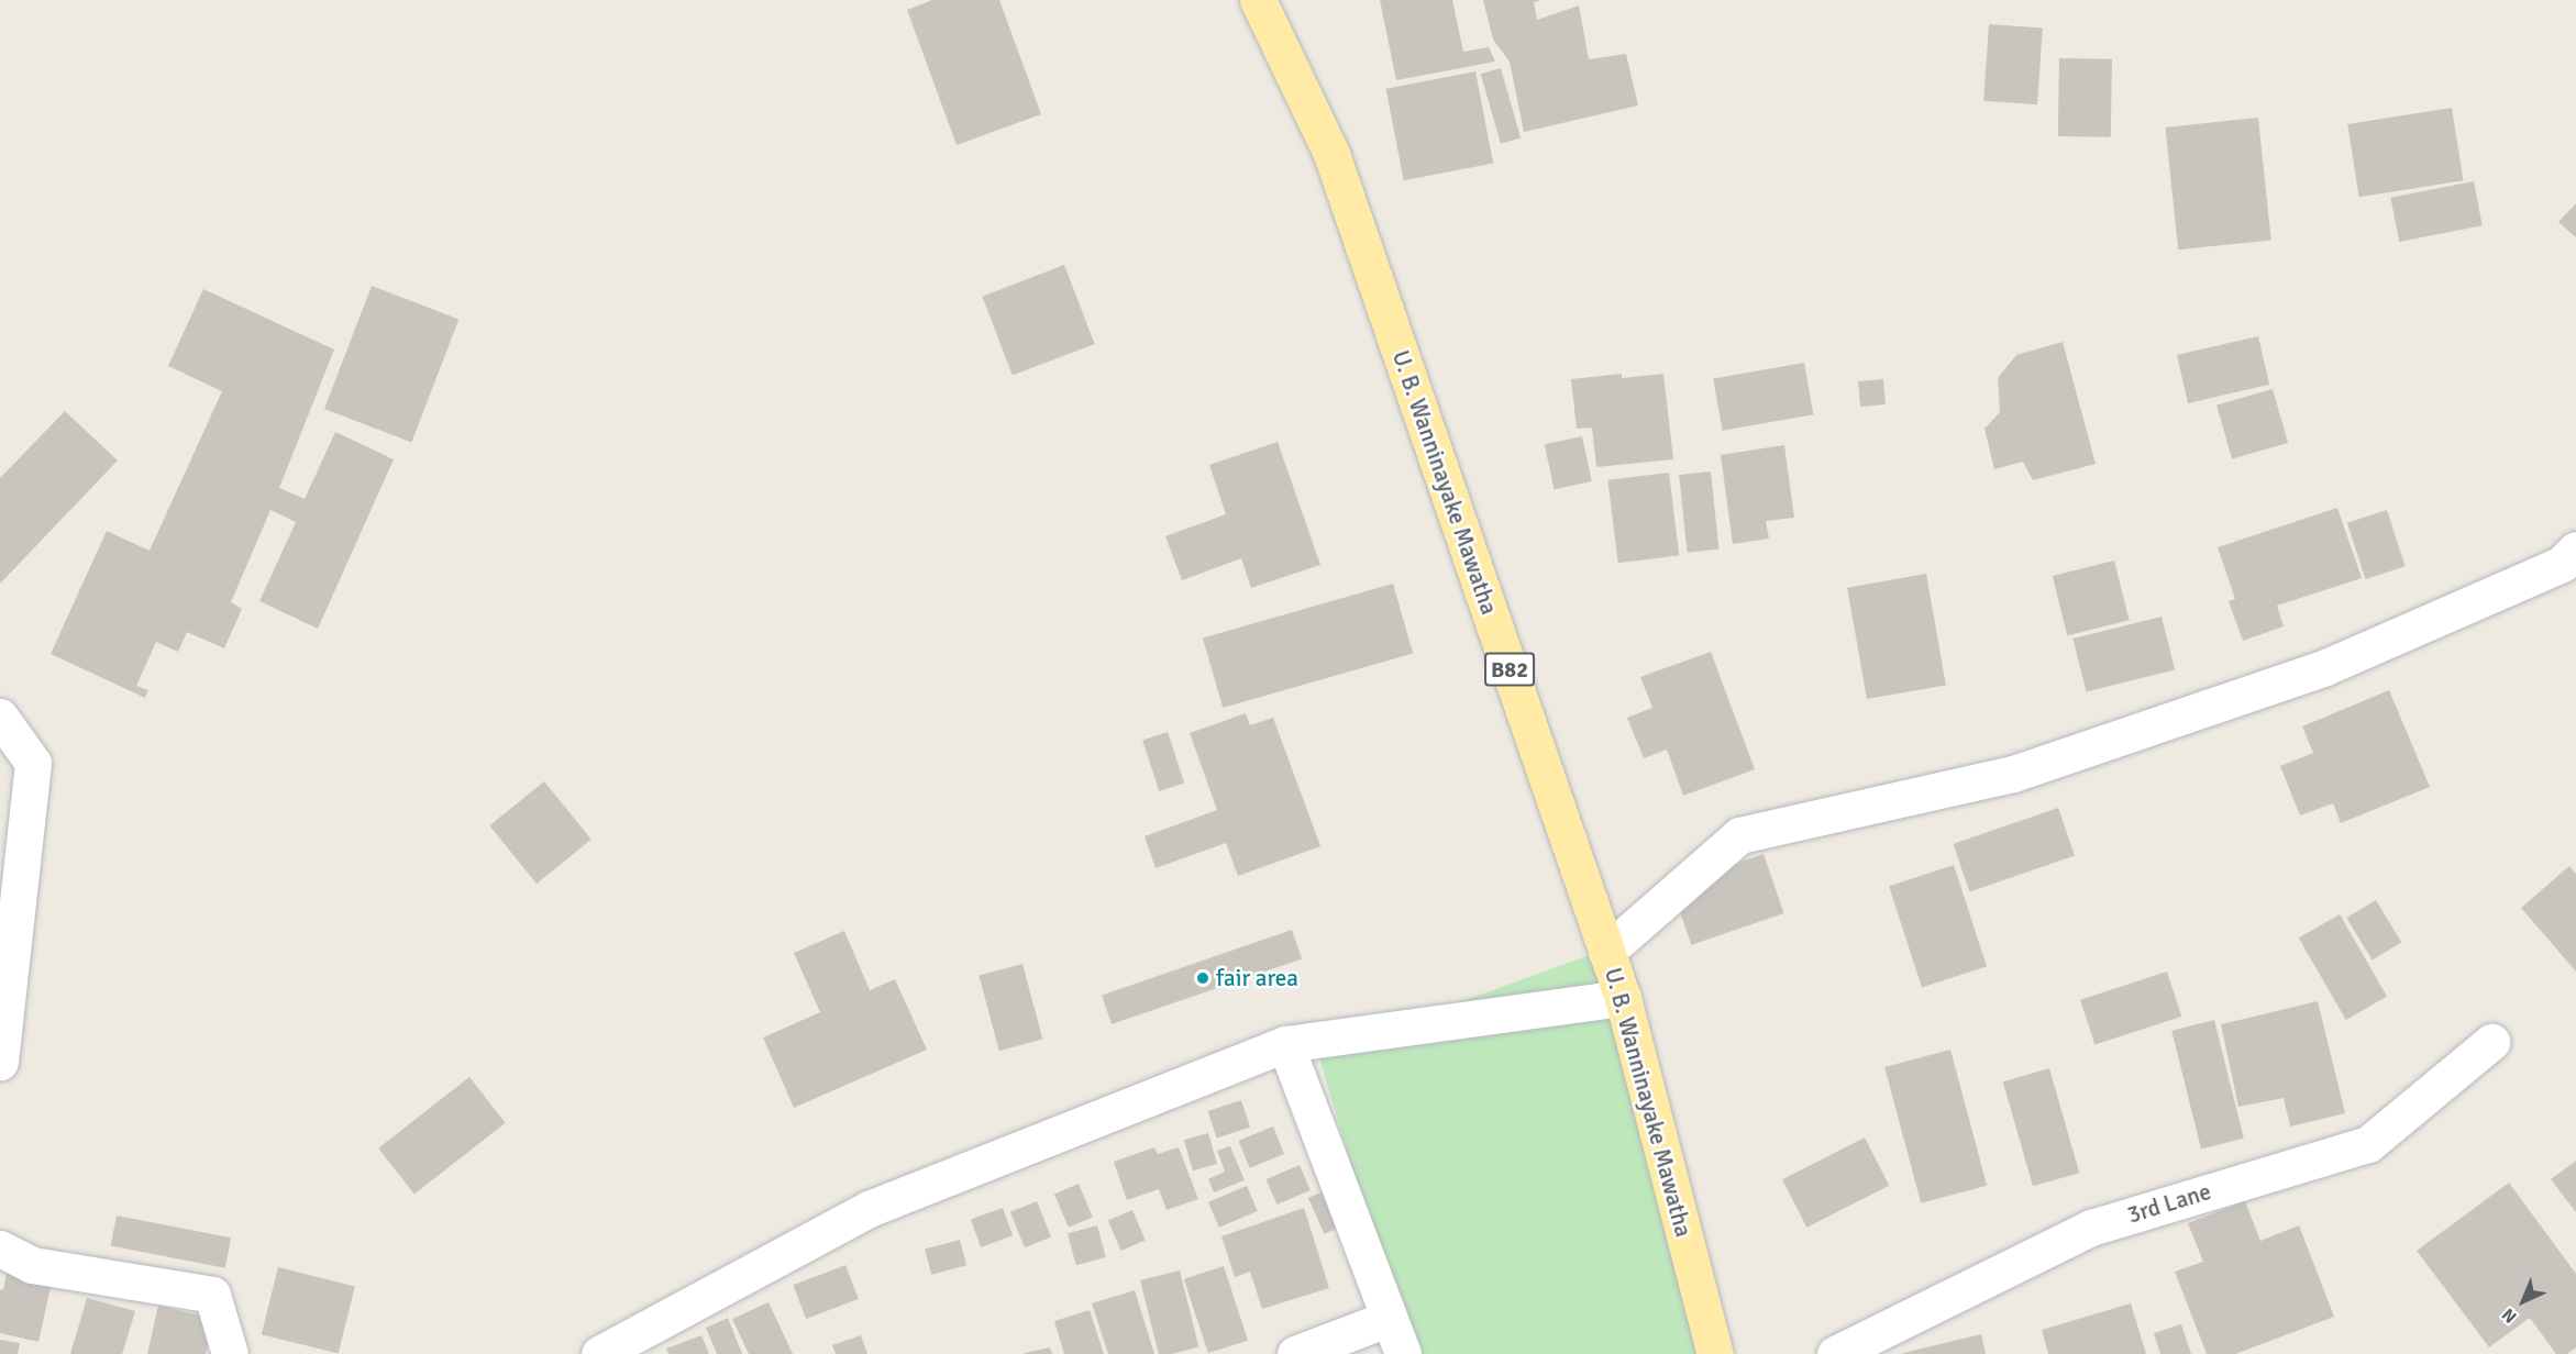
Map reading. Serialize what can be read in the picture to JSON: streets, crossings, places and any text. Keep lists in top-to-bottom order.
{
  "streets": {
    "main road": ["U. B. Wanninayake Mawatha", "B82"],
    "street": ["3rd Lane"]
  },
  "places": ["fair area"],
  "north": "bottom left"
}
